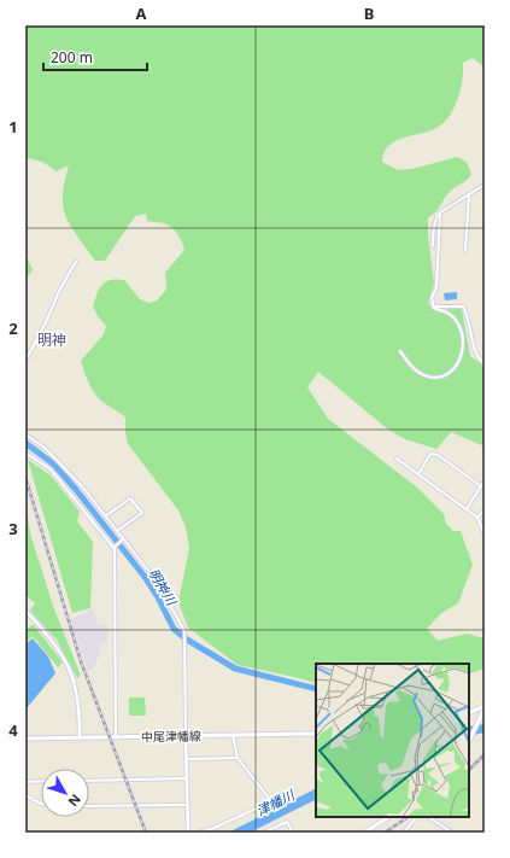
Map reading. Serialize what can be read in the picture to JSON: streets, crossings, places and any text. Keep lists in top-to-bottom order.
{
  "streets": {
    "main road": ["中尾津幡線"]
  },
  "districts": ["明神"],
  "water": ["明神川", "津幡川"],
  "scale_bar": "200 m",
  "north": "bottom right",
  "grid": {
    "columns": ["A", "B"],
    "rows": [
      "1",
      "2",
      "3",
      "4"
    ]
  }
}
